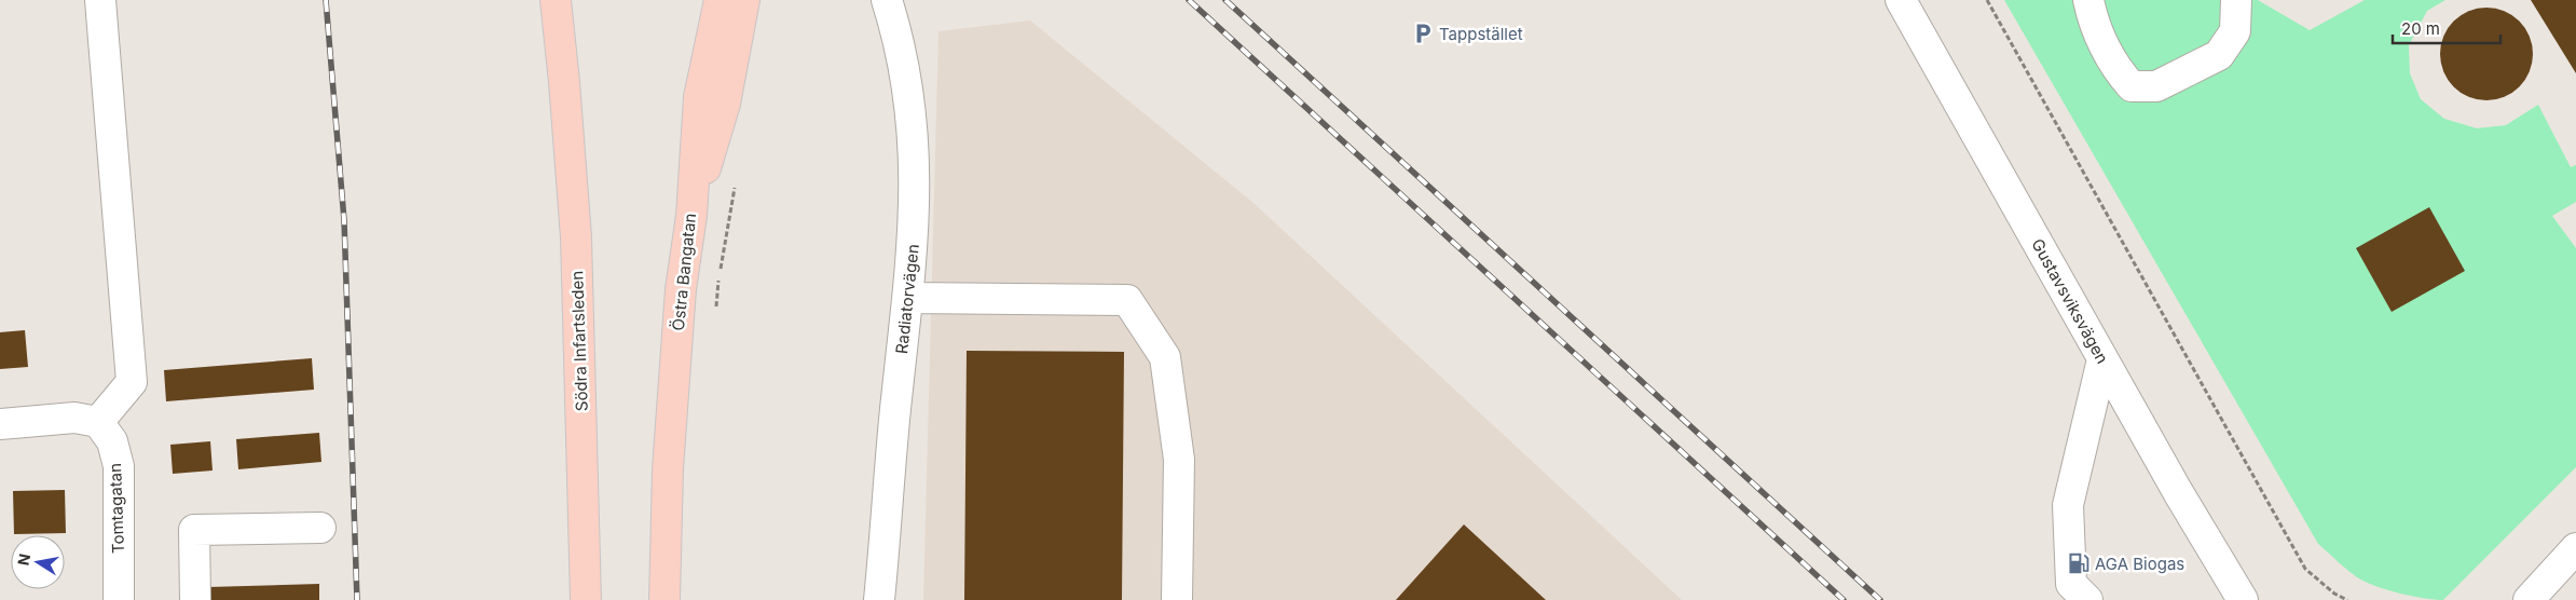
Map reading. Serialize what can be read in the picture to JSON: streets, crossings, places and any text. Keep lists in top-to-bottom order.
{
  "streets": {
    "main road": ["Östra Bangatan", "Södra Infartsleden"],
    "street": ["Radiatorvägen", "Gustavsviksvägen", "Tomtagatan"]
  },
  "places": {
    "parking": ["Tappstället"],
    "fuel station": ["AGA Biogas"]
  },
  "scale_bar": "20 m",
  "north": "left"
}
